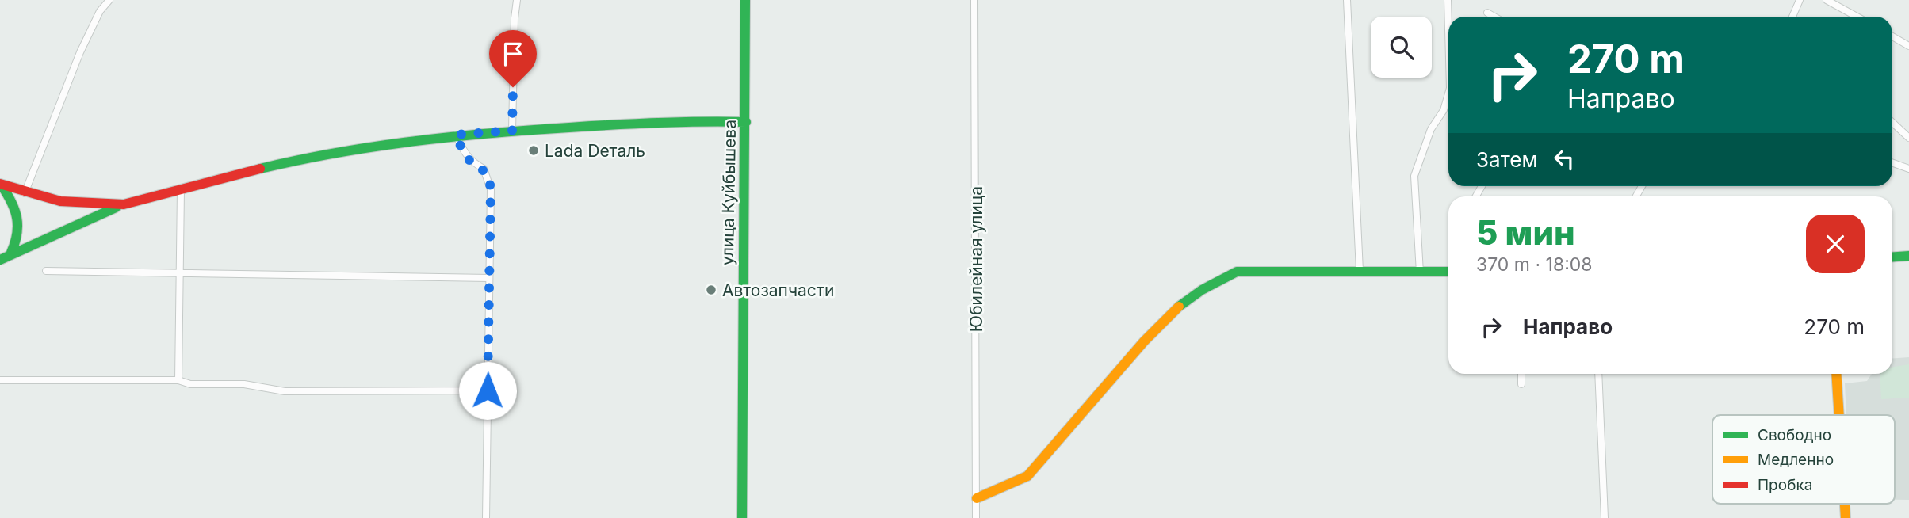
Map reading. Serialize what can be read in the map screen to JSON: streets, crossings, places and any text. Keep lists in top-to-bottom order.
{
  "streets": {
    "main road": ["улица Куйбышева"],
    "street": ["Юбилейная улица"]
  },
  "places": ["Lada Dеталь", "Автозапчасти"],
  "legend": ["Свободно", "Медленно", "Пробка"],
  "page": {
    "turn": ["270 m", "Направо"],
    "then": "Затем",
    "heading": ["5 мин", "370 m · 18:08"],
    "list": [
      {
        "name": "Направо",
        "value": "270 m"
      }
    ]
  }
}
